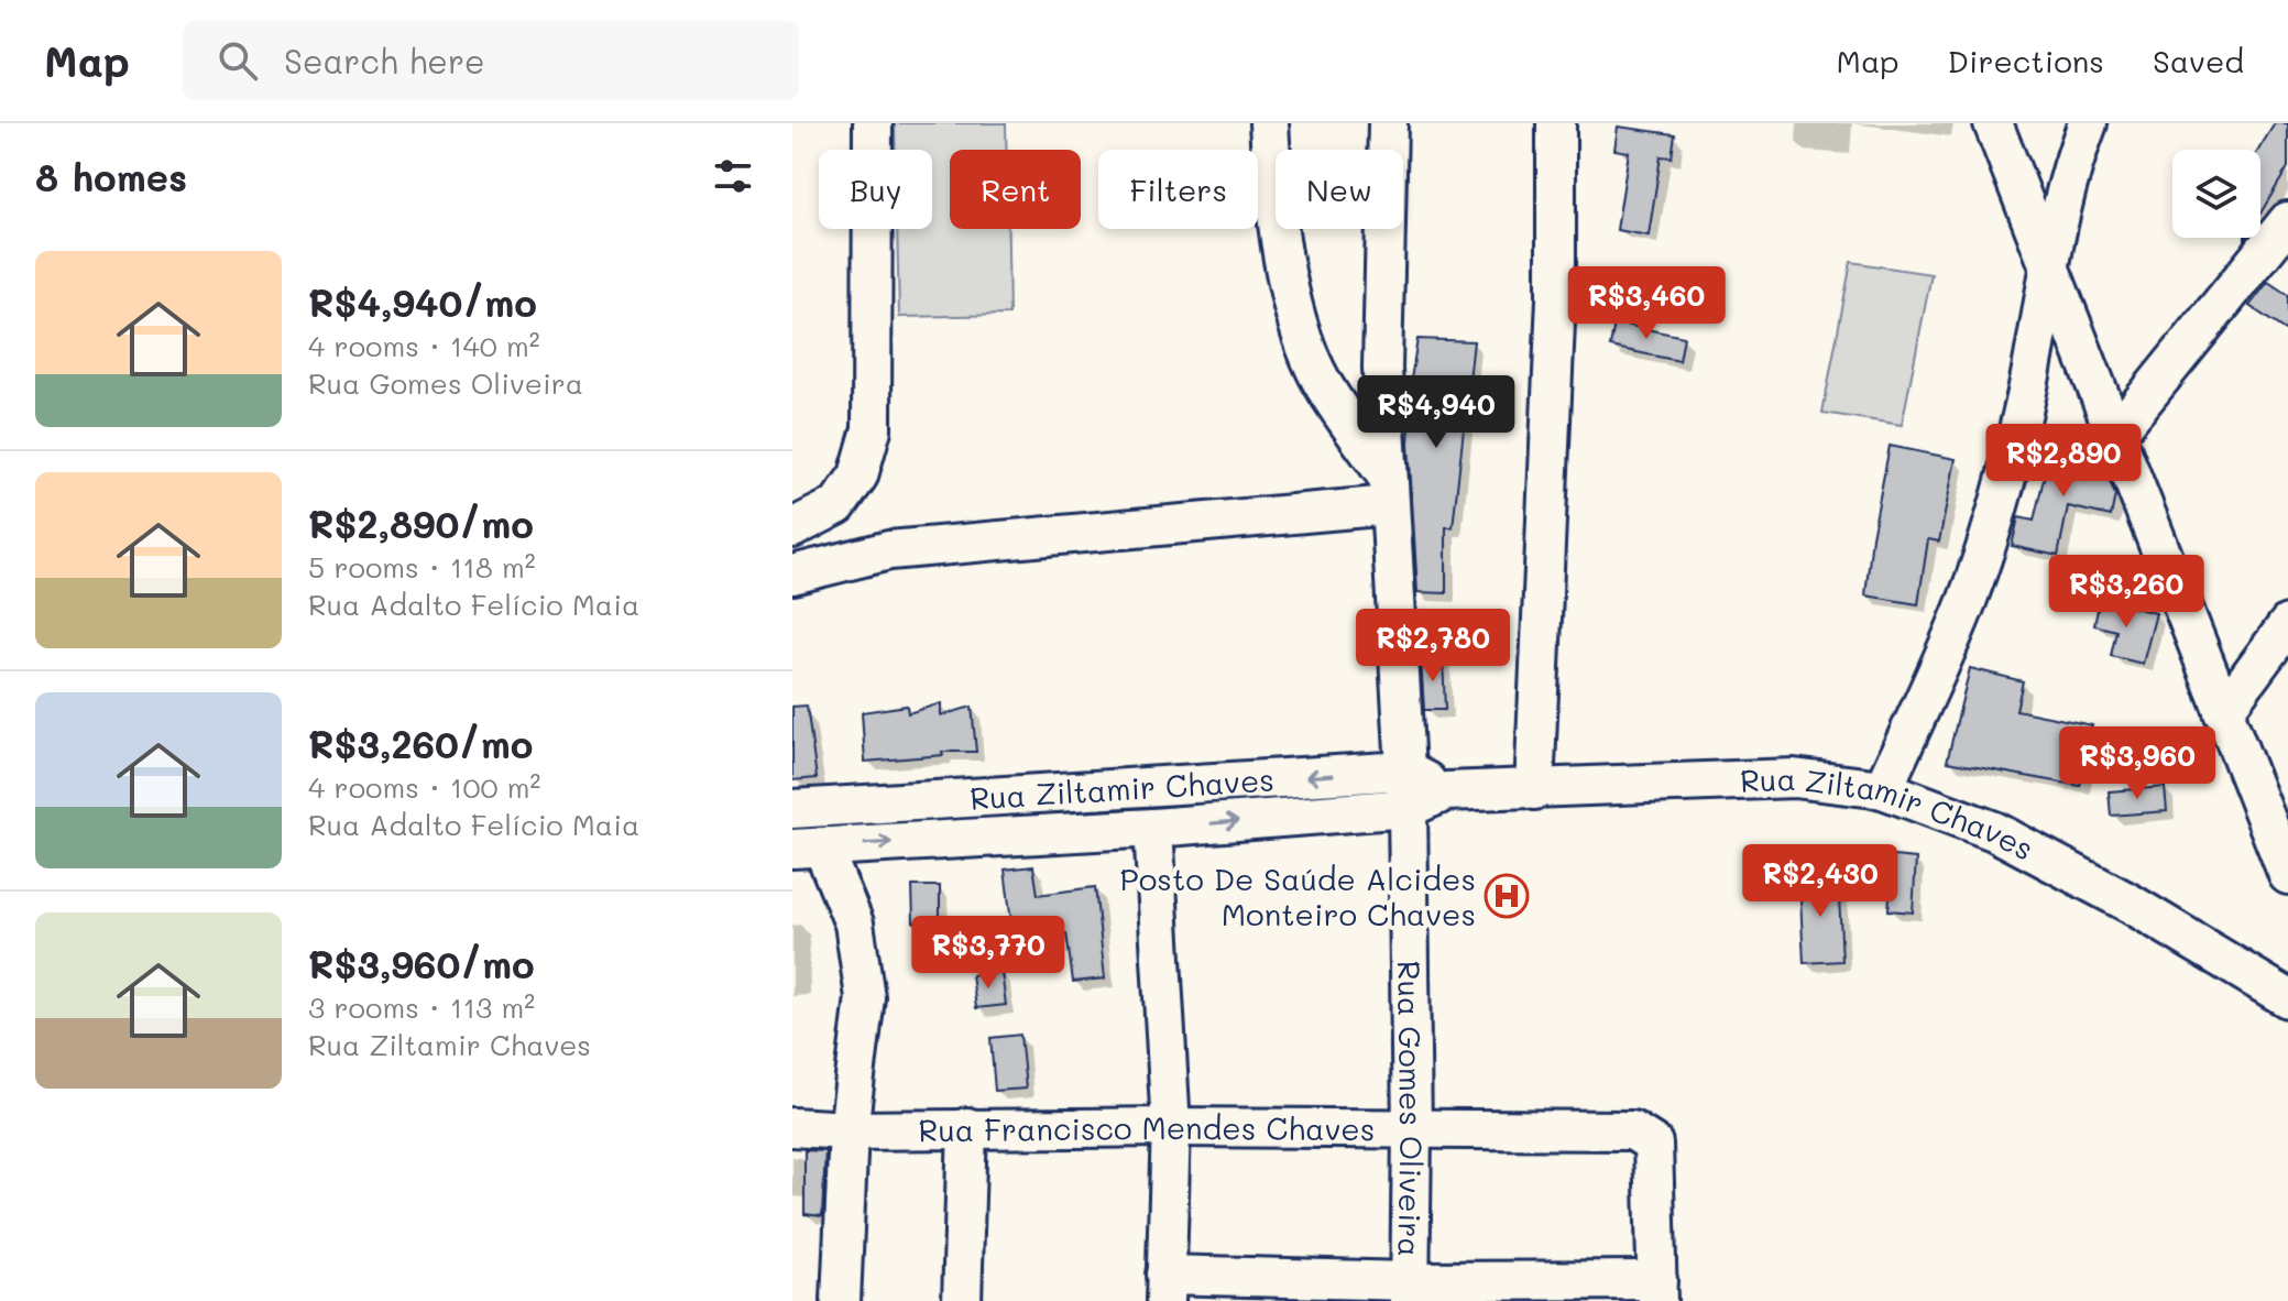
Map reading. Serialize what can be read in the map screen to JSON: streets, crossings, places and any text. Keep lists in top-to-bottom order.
{
  "streets": {
    "street": ["Rua Ziltamir Chaves", "Rua Gomes Oliveira", "Rua Francisco Mendes Chaves"]
  },
  "crossings": [
    ["Rua Ziltamir Chaves", "Rua Gomes Oliveira"],
    ["Rua Gomes Oliveira", "Rua Francisco Mendes Chaves"]
  ],
  "places": {
    "hospital": ["Posto De Saúde Alcides Monteiro Chaves"]
  },
  "page": {
    "header": "Map",
    "search": "Search here",
    "nav": ["Map", "Directions", "Saved"],
    "heading": "8 homes",
    "chip": [
      "Buy",
      "Rent",
      "Filters",
      "New"
    ],
    "list": [
      {
        "name": "R$4,940/mo",
        "note": "4 rooms · 140 m² · Rua Gomes Oliveira"
      },
      {
        "name": "R$2,890/mo",
        "note": "5 rooms · 118 m² · Rua Adalto Felício Maia"
      },
      {
        "name": "R$3,260/mo",
        "note": "4 rooms · 100 m² · Rua Adalto Felício Maia"
      },
      {
        "name": "R$3,960/mo",
        "note": "3 rooms · 113 m² · Rua Ziltamir Chaves"
      }
    ],
    "price": [
      "R$3,460",
      "R$4,940",
      "R$2,890",
      "R$3,260",
      "R$2,780",
      "R$3,960",
      "R$2,430",
      "R$3,770"
    ]
  }
}
